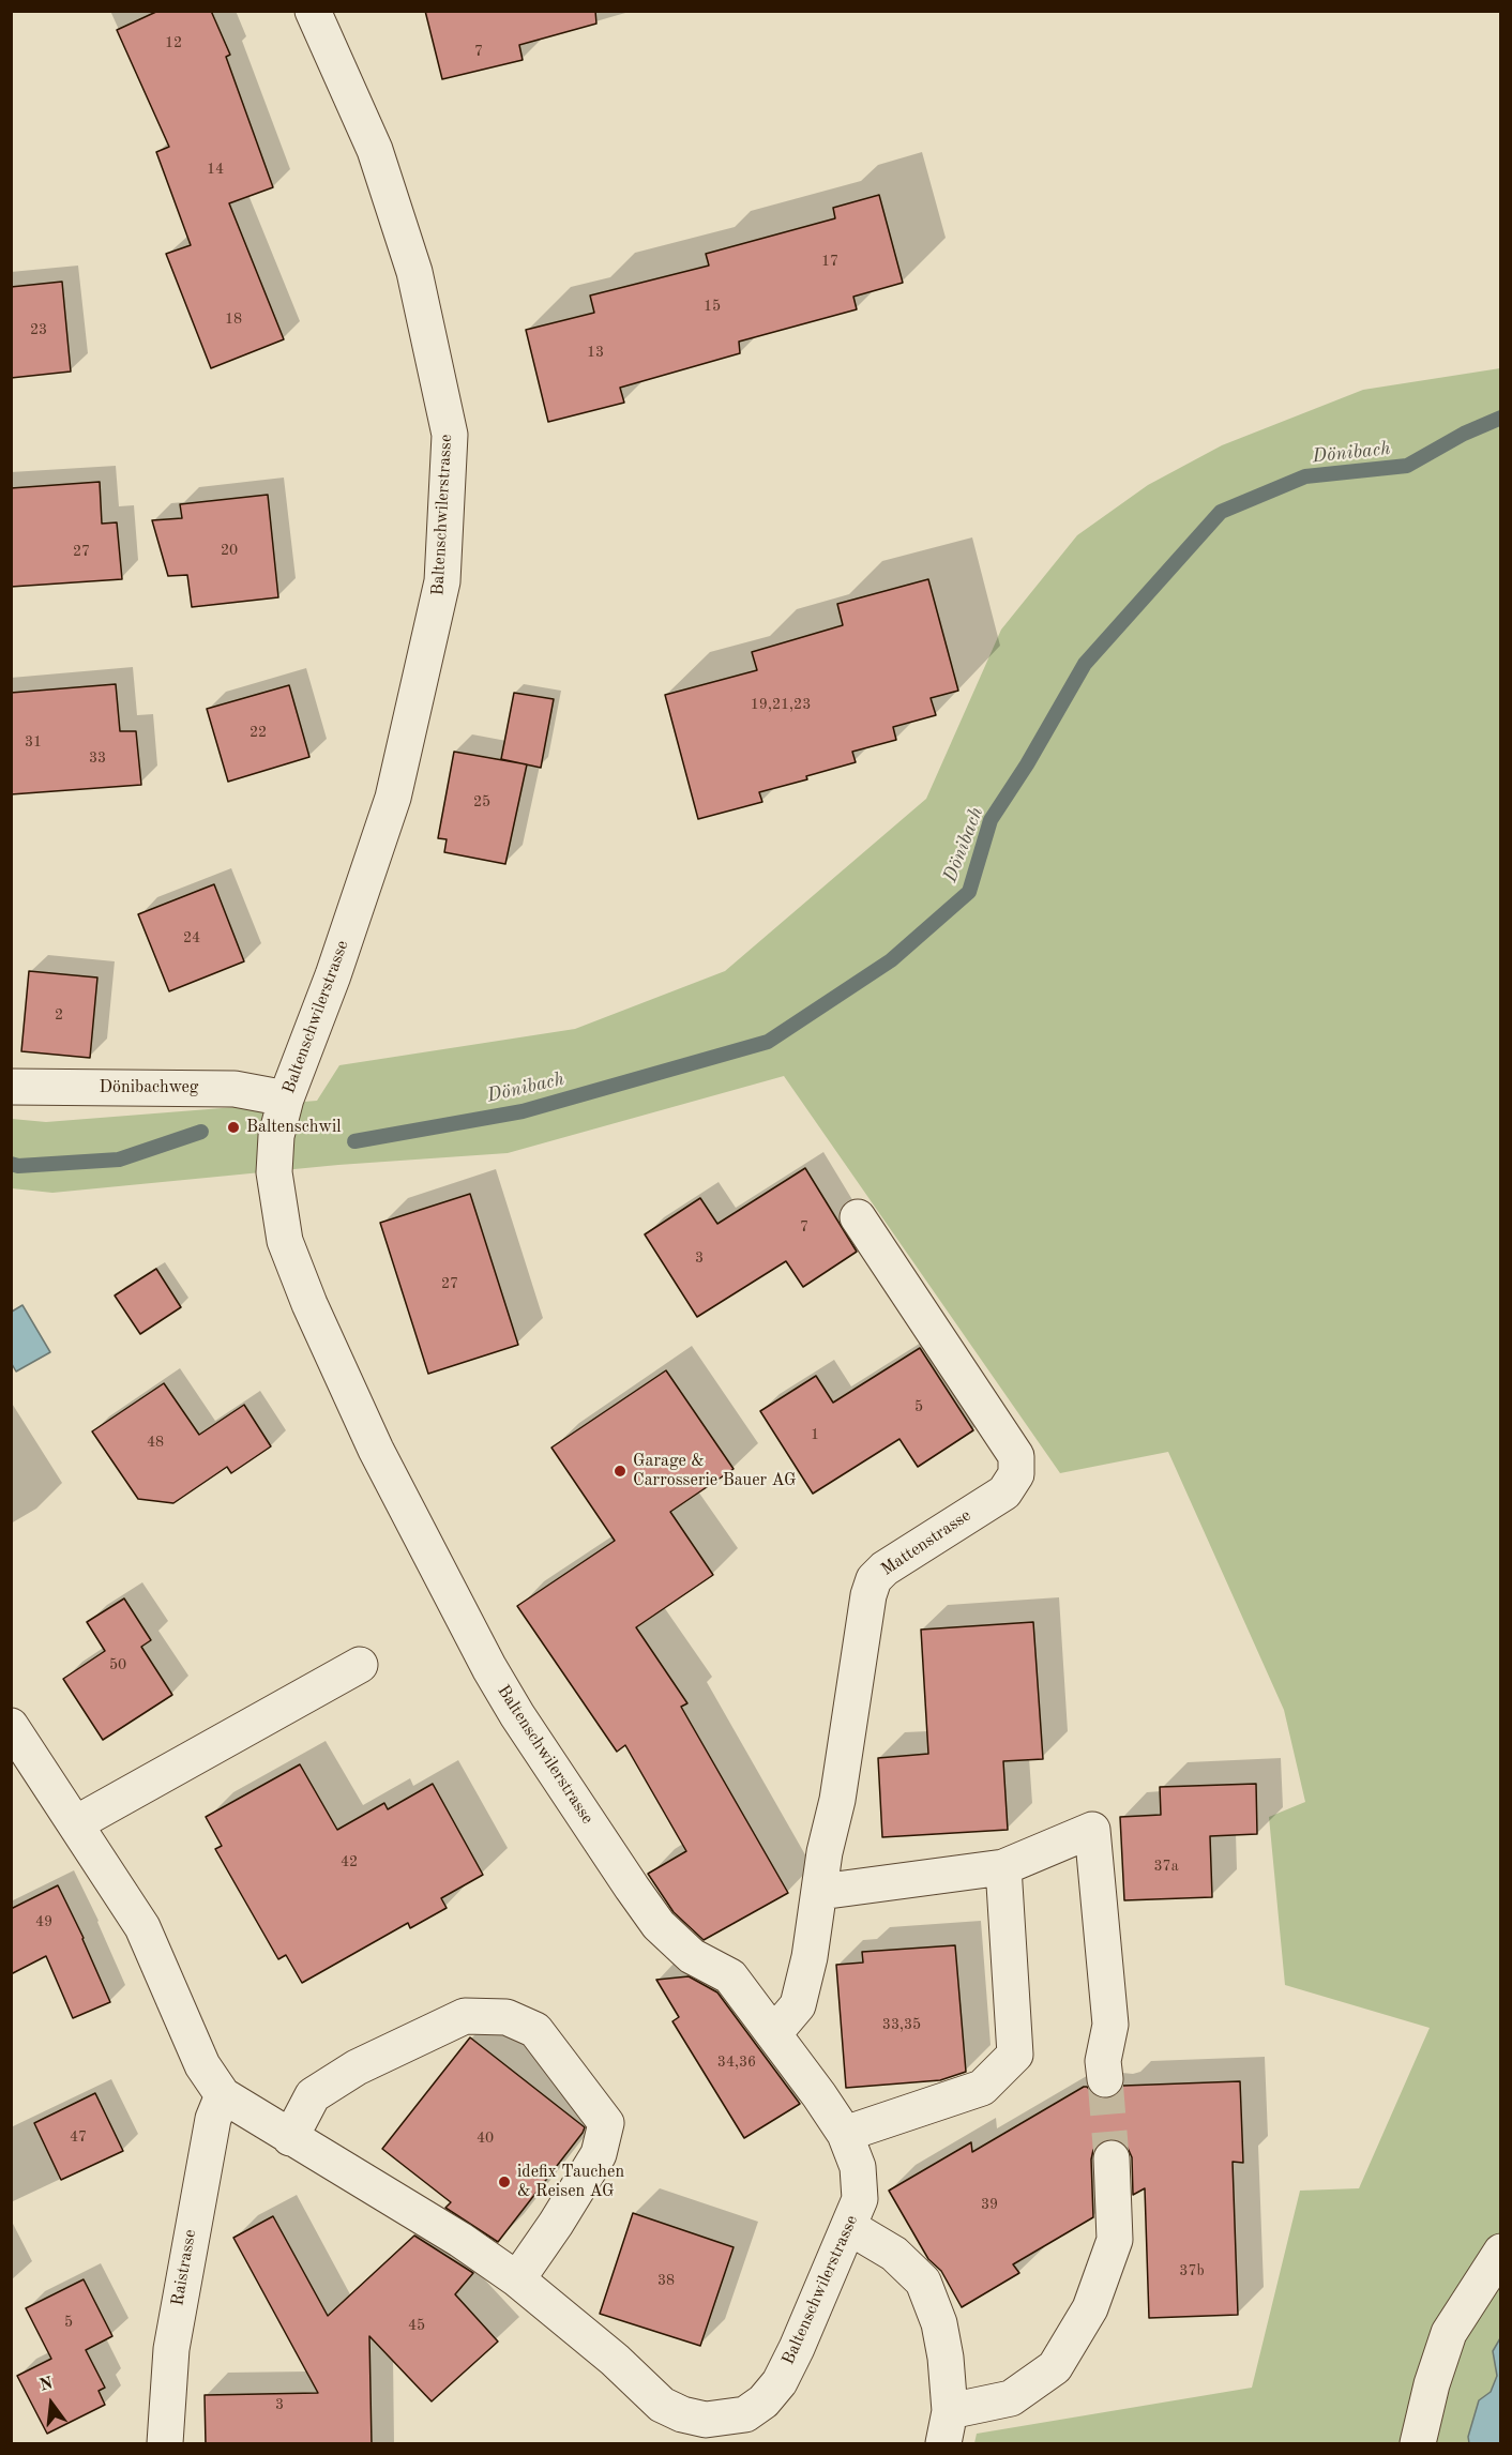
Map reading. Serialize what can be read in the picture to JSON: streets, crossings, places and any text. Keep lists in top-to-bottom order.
{
  "streets": {
    "street": [
      "Baltenschwilerstrasse",
      "Dönibachweg",
      "Mattenstrasse",
      "Raistrasse"
    ]
  },
  "crossings": [
    ["Baltenschwilerstrasse", "Dönibachweg"],
    ["Baltenschwilerstrasse", "Mattenstrasse"],
    ["Baltenschwilerstrasse", "Raistrasse"]
  ],
  "water": ["Dönibach"],
  "places": ["Baltenschwil", "Garage & Carrosserie Bauer AG", "idefix Tauchen & Reisen AG"],
  "house_numbers": [
    "12",
    "7",
    "14",
    "17",
    "15",
    "18",
    "23",
    "13",
    "20",
    "27",
    "19,21,23",
    "22",
    "31",
    "33",
    "25",
    "24",
    "2",
    "7",
    "3",
    "27",
    "5",
    "1",
    "48",
    "50",
    "42",
    "37a",
    "49",
    "33,35",
    "34,36",
    "47",
    "40",
    "39",
    "37b",
    "38",
    "5",
    "45",
    "3"
  ],
  "north": "top"
}
